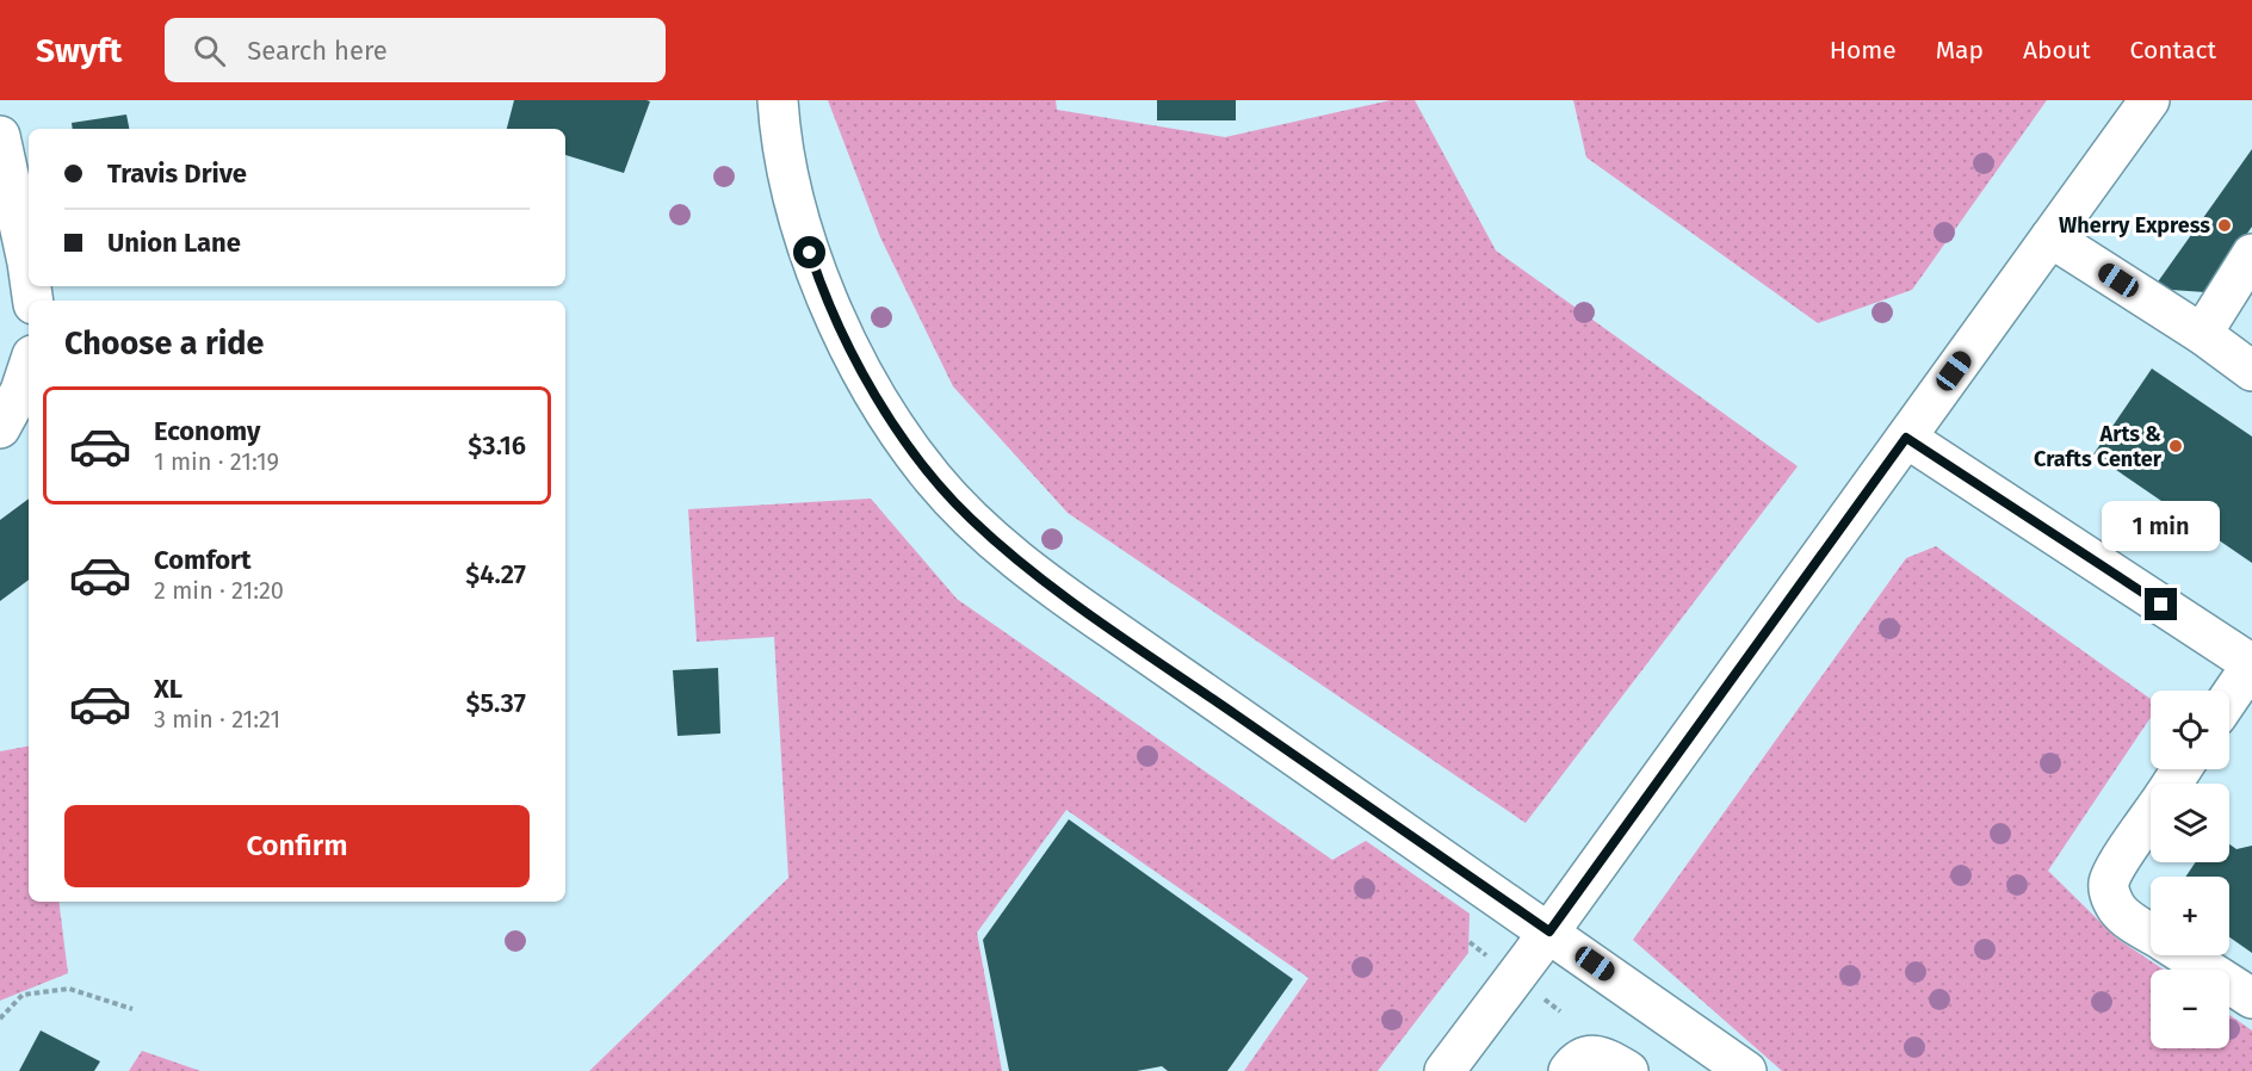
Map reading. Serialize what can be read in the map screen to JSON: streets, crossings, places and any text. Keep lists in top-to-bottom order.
{
  "places": ["Wherry Express", "Arts & Crafts Center"],
  "page": {
    "header": "Swyft",
    "search": "Search here",
    "nav": [
      "Home",
      "Map",
      "About",
      "Contact"
    ],
    "banner": ["Travis Drive", "Union Lane"],
    "heading": "Choose a ride",
    "list": [
      {
        "name": "Economy",
        "note": "1 min · 21:19",
        "value": "$3.16"
      },
      {
        "name": "Comfort",
        "note": "2 min · 21:20",
        "value": "$4.27"
      },
      {
        "name": "XL",
        "note": "3 min · 21:21",
        "value": "$5.37"
      }
    ],
    "bubble": "1 min",
    "map_buttons": ["+", "−"],
    "buttons": "Confirm"
  }
}
